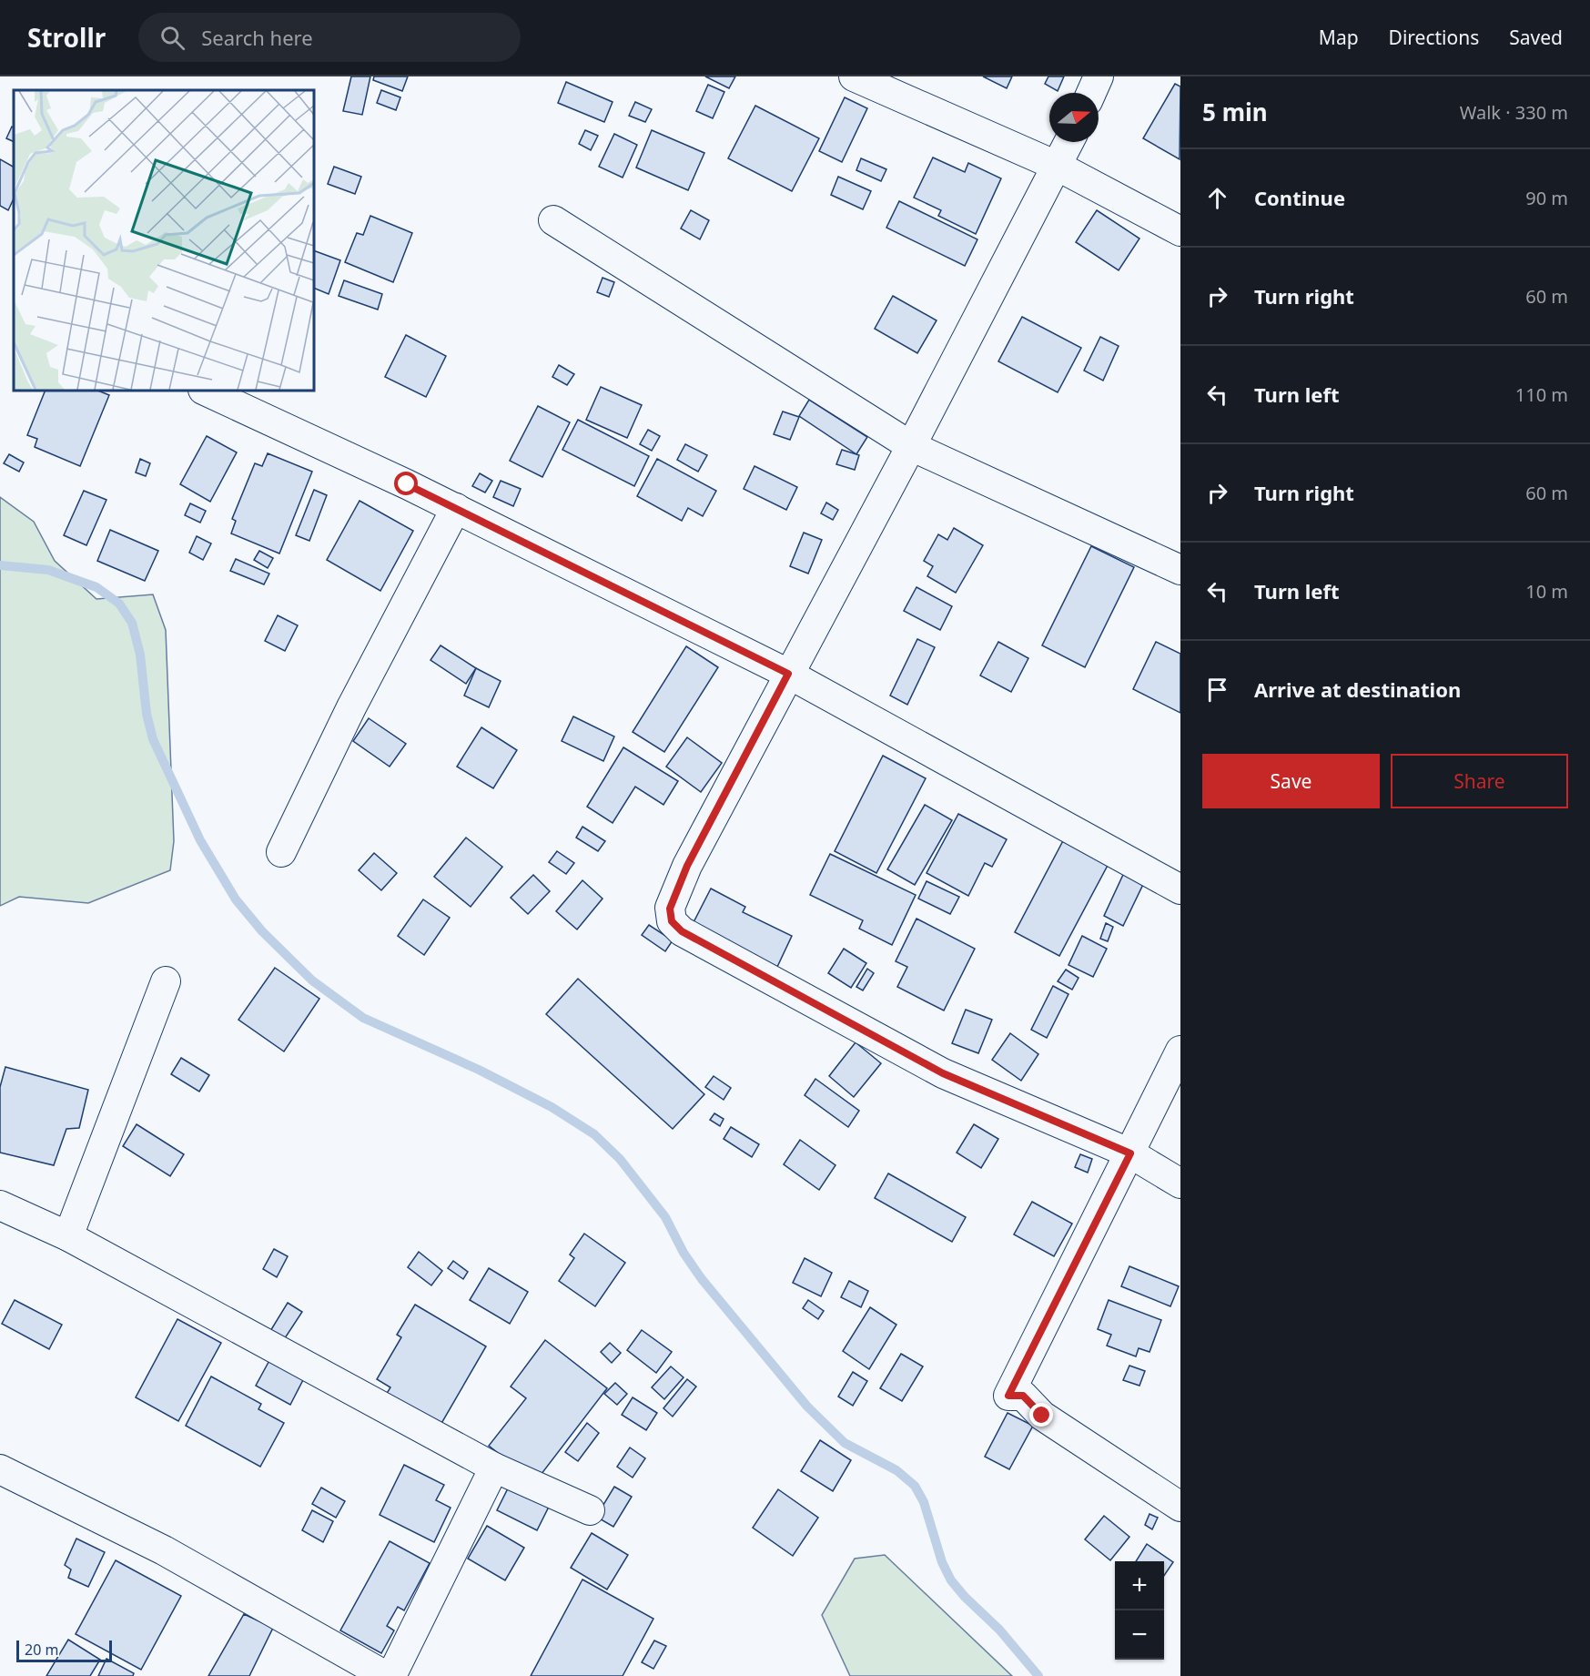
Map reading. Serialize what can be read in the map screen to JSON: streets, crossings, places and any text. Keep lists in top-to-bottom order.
{
  "scale_bar": "20 m",
  "north": "right",
  "page": {
    "header": "Strollr",
    "search": "Search here",
    "nav": ["Map", "Directions", "Saved"],
    "heading": ["5 min", "Walk · 330 m"],
    "list": [
      ["Continue", "90 m"],
      ["Turn right", "60 m"],
      ["Turn left", "110 m"],
      ["Turn right", "60 m"],
      ["Turn left", "10 m"],
      "Arrive at destination"
    ],
    "buttons": ["Save", "Share"],
    "map_buttons": ["+", "−"],
    "scale": "20 m"
  }
}
